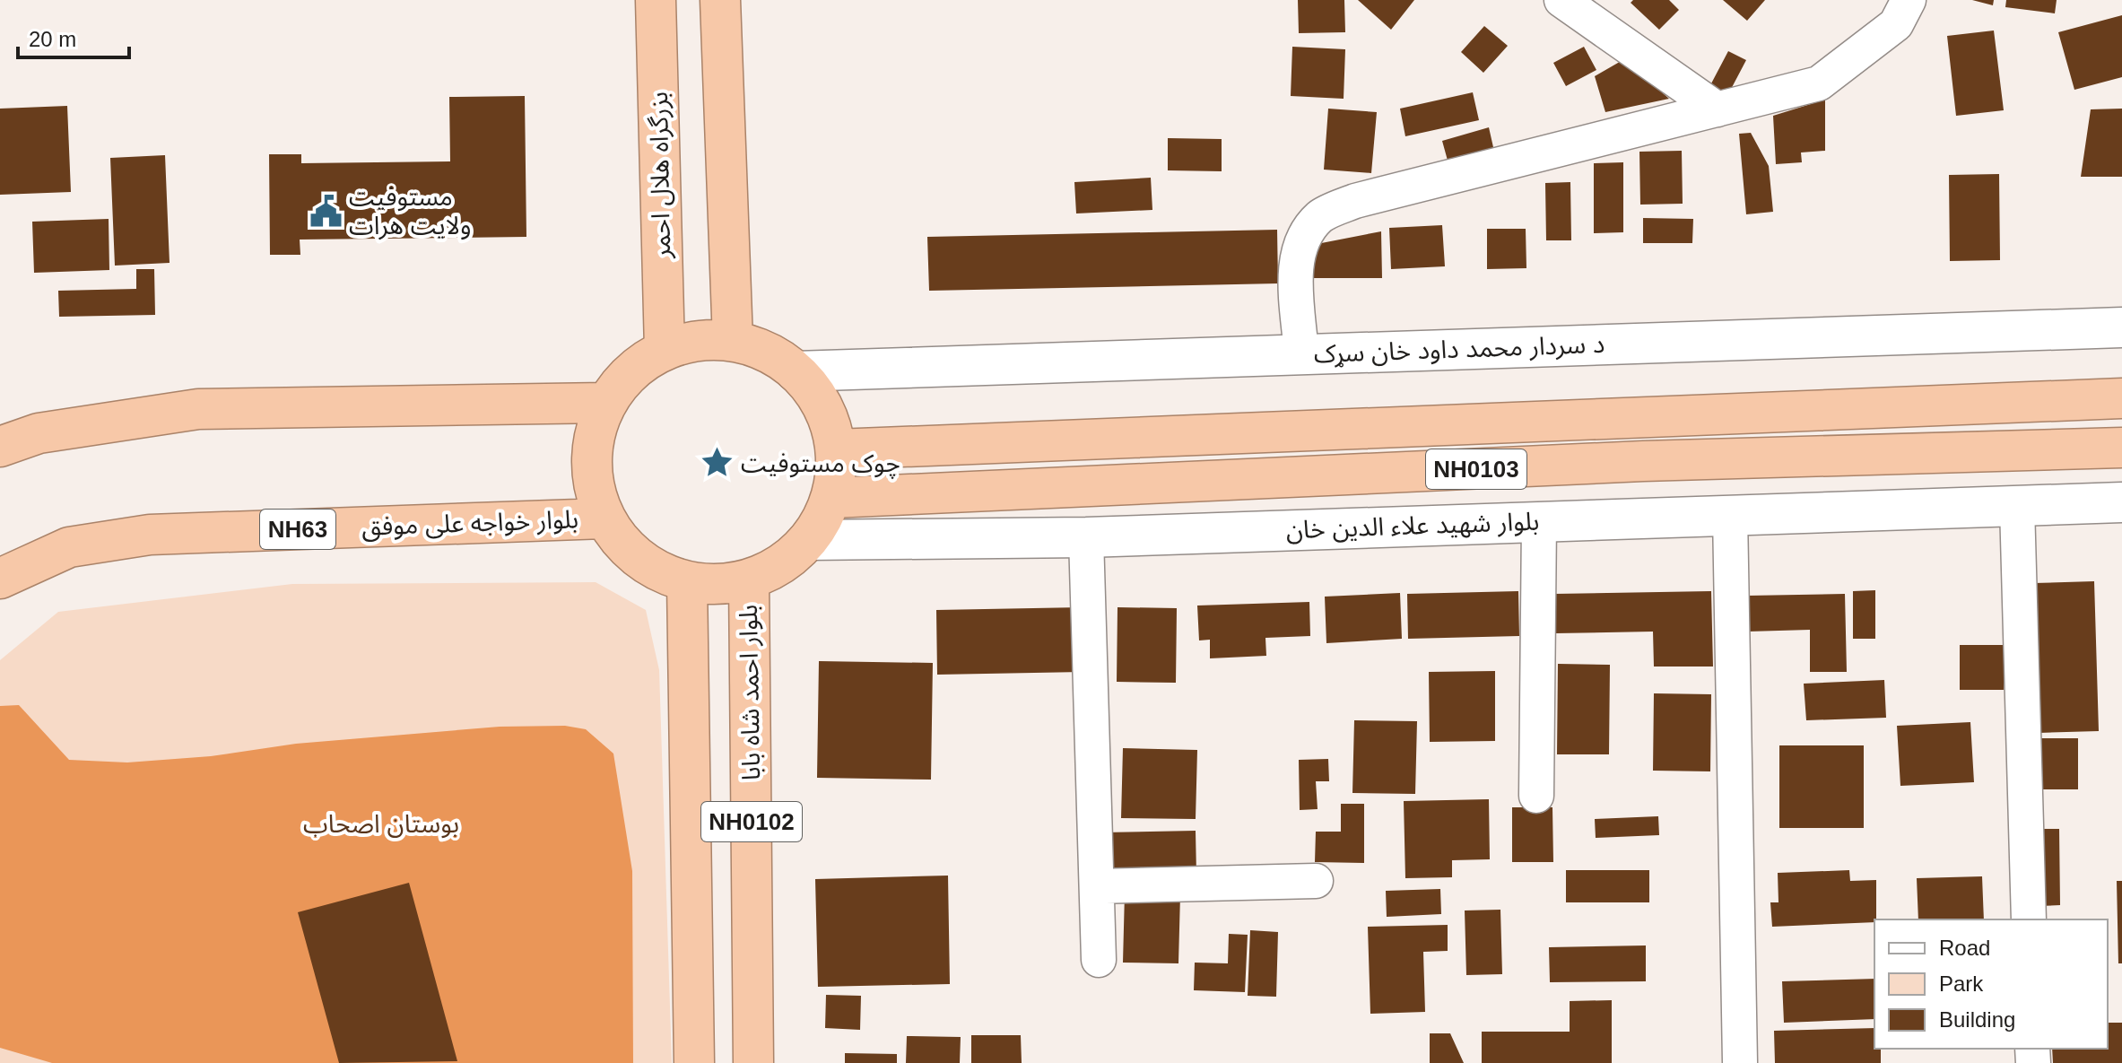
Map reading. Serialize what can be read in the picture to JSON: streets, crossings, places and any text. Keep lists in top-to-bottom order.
{
  "streets": {
    "highway": [
      "بزرگراه هلال احمر",
      "NH0103",
      "بلوار خواجه علی موفق",
      "NH63",
      "بلوار احمد شاه بابا",
      "NH0102"
    ],
    "street": ["د سردار محمد داود خان سړک", "بلوار شهید علاء الدین خان"]
  },
  "crossings": [
    ["بزرگراه هلال احمر", "د سردار محمد داود خان سړک"],
    ["بزرگراه هلال احمر", "NH0103"],
    ["بزرگراه هلال احمر", "بلوار خواجه علی موفق"],
    ["بزرگراه هلال احمر", "بلوار شهید علاء الدین خان"],
    ["بزرگراه هلال احمر", "بلوار احمد شاه بابا"],
    ["بزرگراه هلال احمر", "NH0102"],
    ["د سردار محمد داود خان سړک", "NH0103"],
    ["د سردار محمد داود خان سړک", "بلوار خواجه علی موفق"],
    ["د سردار محمد داود خان سړک", "بلوار شهید علاء الدین خان"],
    ["د سردار محمد داود خان سړک", "بلوار احمد شاه بابا"],
    ["د سردار محمد داود خان سړک", "NH0102"],
    ["NH0103", "بلوار خواجه علی موفق"],
    ["NH0103", "بلوار شهید علاء الدین خان"],
    ["NH0103", "بلوار احمد شاه بابا"],
    ["NH0103", "NH0102"],
    ["بلوار خواجه علی موفق", "بلوار شهید علاء الدین خان"],
    ["بلوار خواجه علی موفق", "بلوار احمد شاه بابا"],
    ["بلوار خواجه علی موفق", "NH0102"],
    ["بلوار شهید علاء الدین خان", "بلوار احمد شاه بابا"],
    ["بلوار شهید علاء الدین خان", "NH0102"],
    ["بلوار احمد شاه بابا", "NH0102"]
  ],
  "parks": ["بوستان اصحاب"],
  "places": {
    "public building": ["مستوفیت ولایت هرات"],
    "place": ["چوک مستوفیت"]
  },
  "legend": ["Road", "Park", "Building"],
  "scale_bar": "20 m"
}
